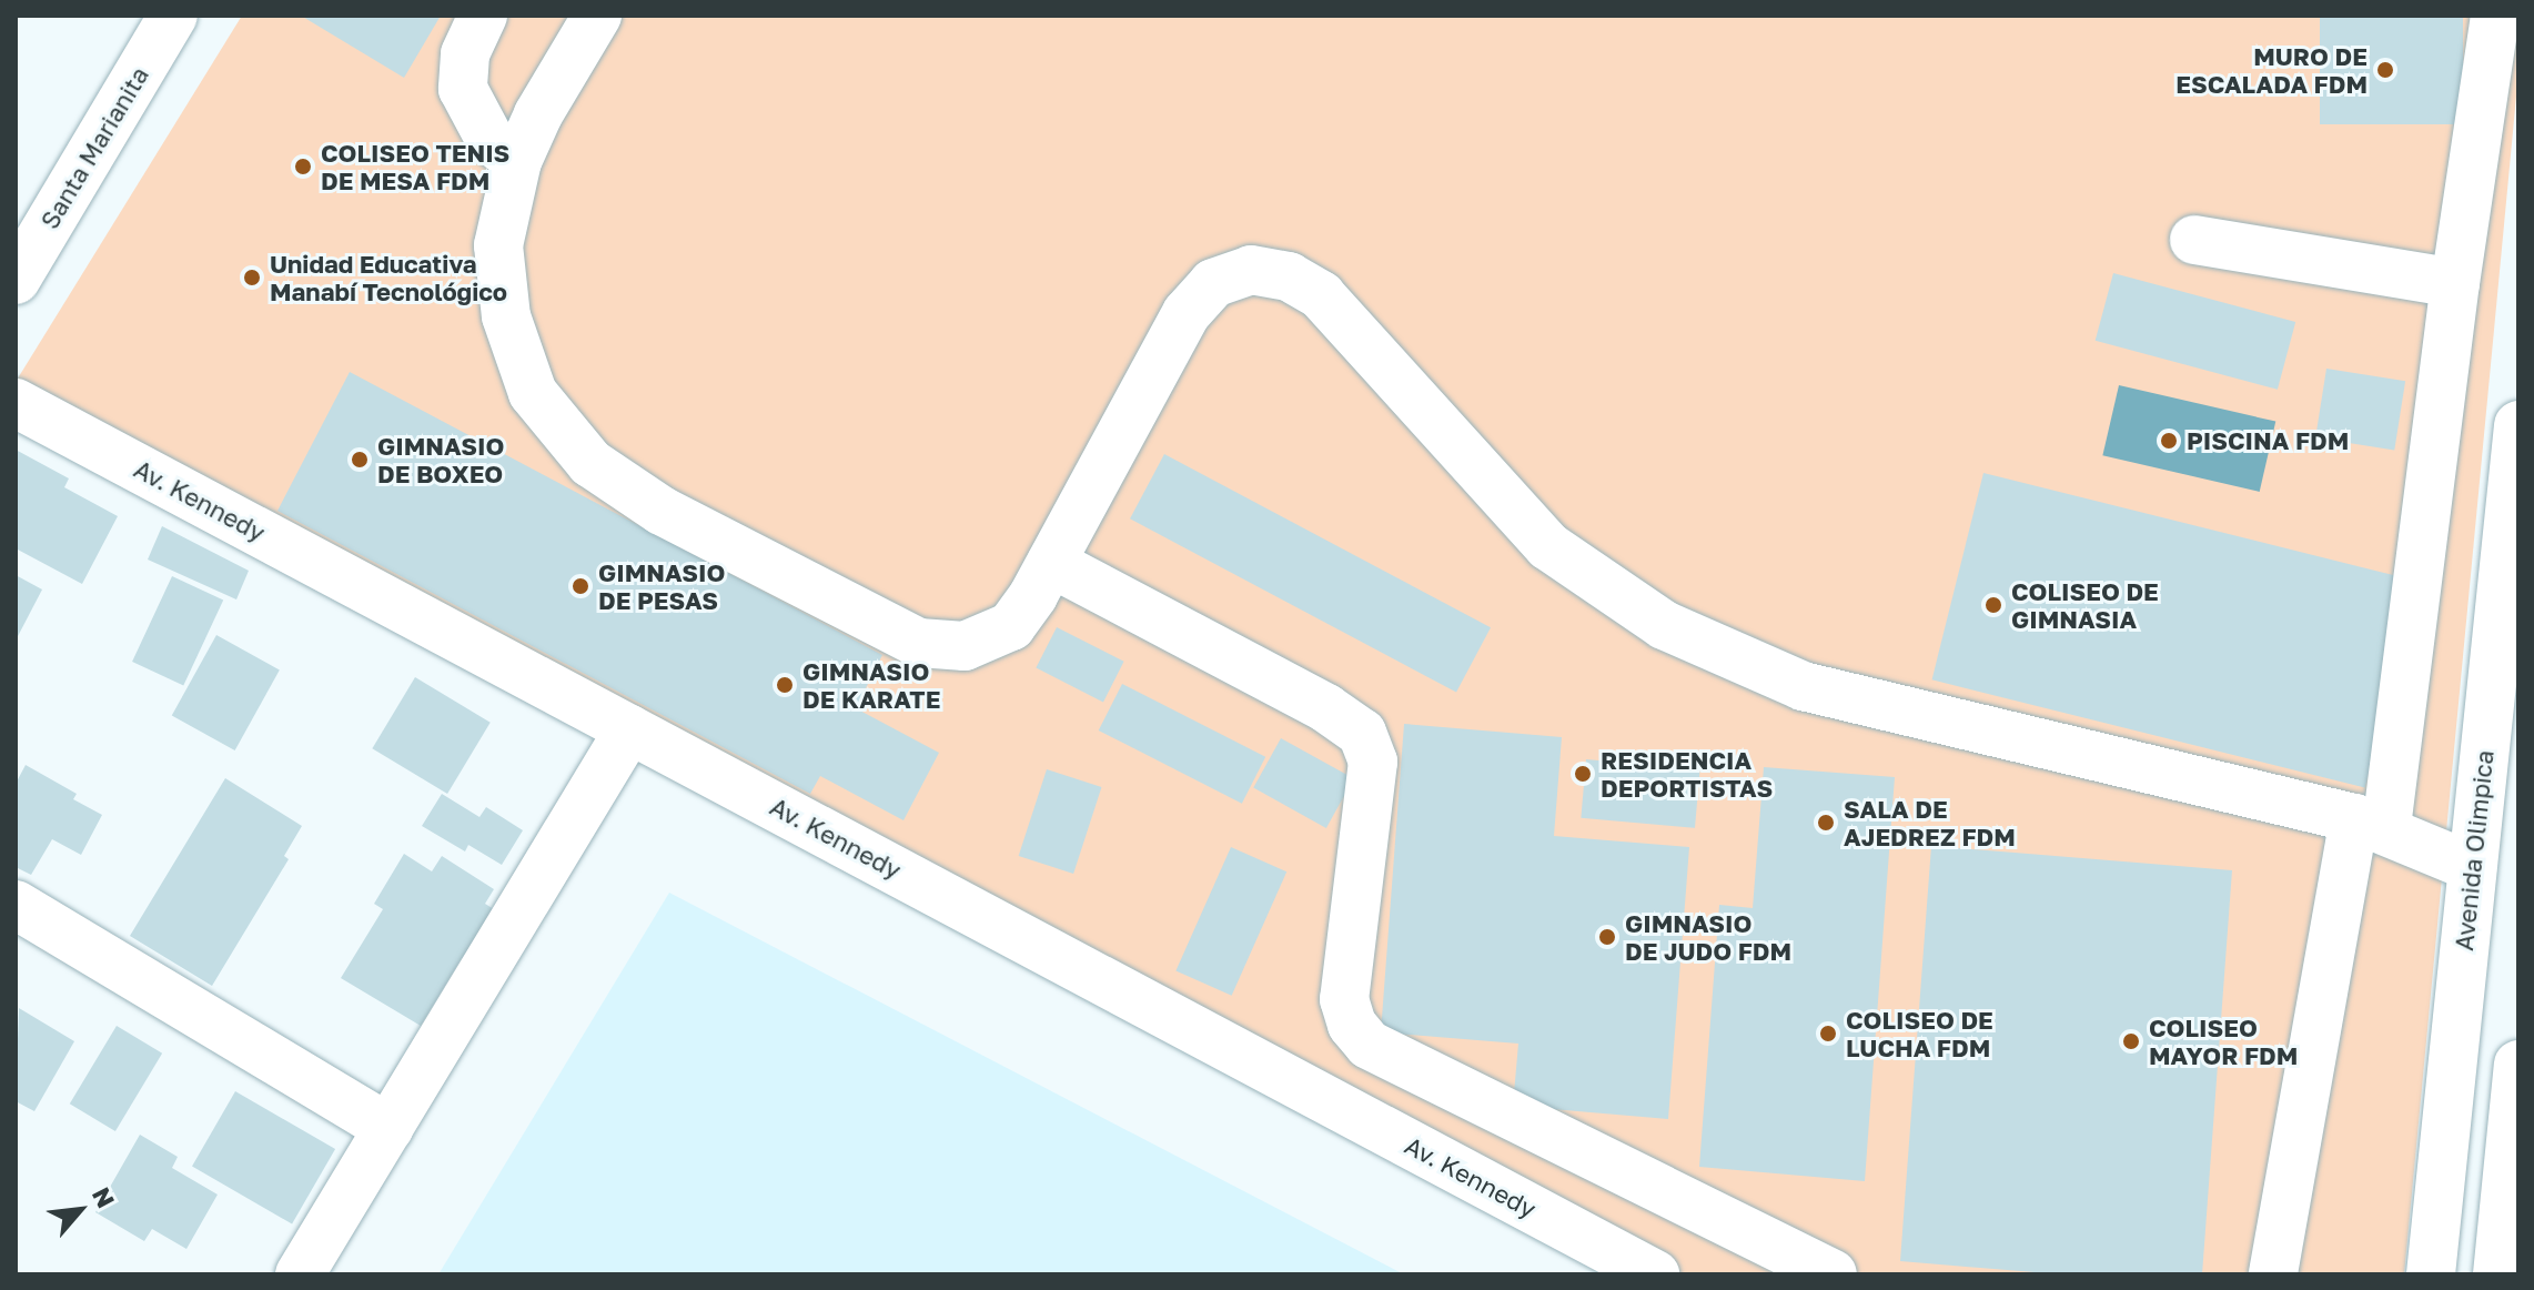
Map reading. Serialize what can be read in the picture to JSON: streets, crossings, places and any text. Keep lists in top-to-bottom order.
{
  "streets": {
    "street": ["Santa Marianita", "Av. Kennedy", "Avenida Olimpica"]
  },
  "places": [
    "MURO DE ESCALADA FDM",
    "COLISEO TENIS DE MESA FDM",
    "Unidad Educativa Manabí Tecnológico",
    "PISCINA FDM",
    "GIMNASIO DE BOXEO",
    "GIMNASIO DE PESAS",
    "COLISEO DE GIMNASIA",
    "GIMNASIO DE KARATE",
    "RESIDENCIA DEPORTISTAS",
    "SALA DE AJEDREZ FDM",
    "GIMNASIO DE JUDO FDM",
    "COLISEO DE LUCHA FDM",
    "COLISEO MAYOR FDM"
  ],
  "north": "top right"
}
